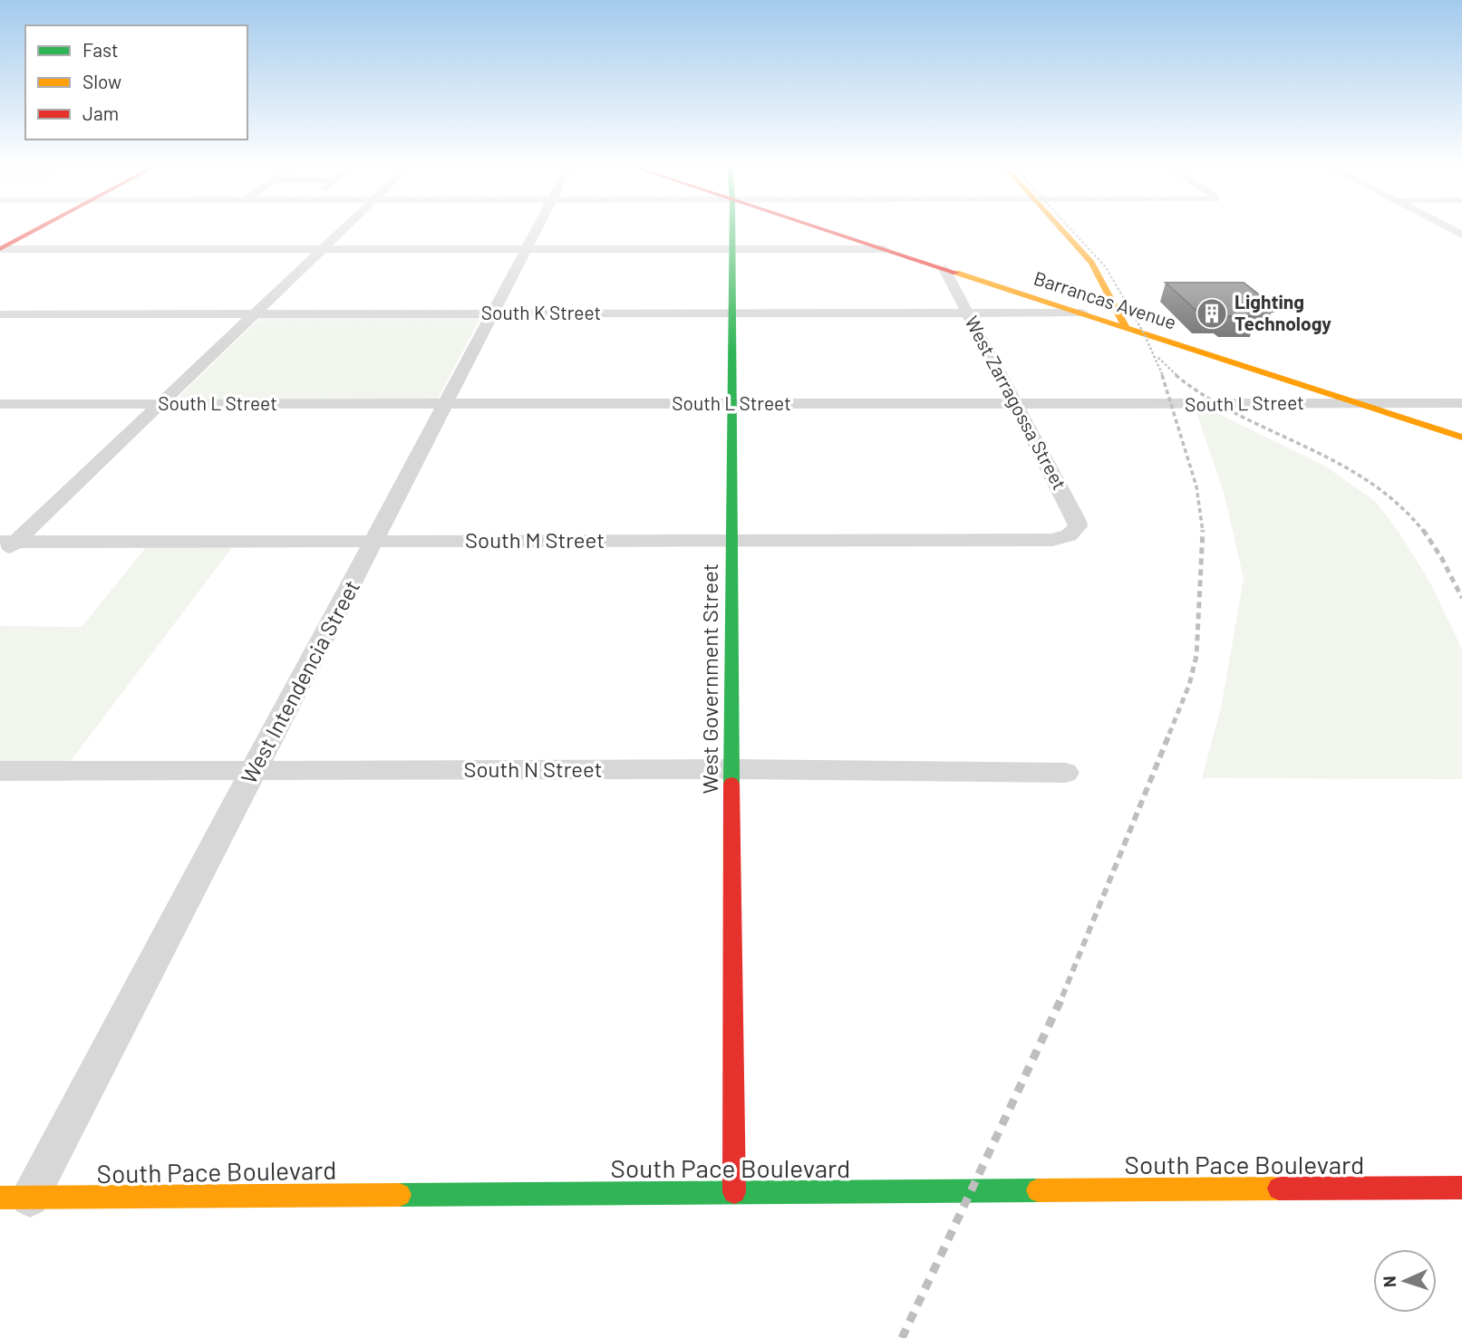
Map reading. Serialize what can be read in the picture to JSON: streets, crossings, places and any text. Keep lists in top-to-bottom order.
{
  "streets": {
    "main road": ["Barrancas Avenue", "West Government Street", "South Pace Boulevard"],
    "street": [
      "South K Street",
      "West Zarragossa Street",
      "South L Street",
      "South M Street",
      "West Intendencia Street",
      "South N Street"
    ]
  },
  "crossings": [
    ["Barrancas Avenue", "South K Street"],
    ["Barrancas Avenue", "West Zarragossa Street"],
    ["Barrancas Avenue", "South L Street"],
    ["South K Street", "West Zarragossa Street"],
    ["South K Street", "West Government Street"],
    ["South K Street", "West Intendencia Street"],
    ["West Zarragossa Street", "South L Street"],
    ["West Zarragossa Street", "South M Street"],
    ["South L Street", "West Government Street"],
    ["South L Street", "West Intendencia Street"],
    ["South M Street", "West Government Street"],
    ["South M Street", "West Intendencia Street"],
    ["West Government Street", "South N Street"],
    ["West Government Street", "South Pace Boulevard"],
    ["West Intendencia Street", "South N Street"],
    ["West Intendencia Street", "South Pace Boulevard"]
  ],
  "places": {
    "building": ["Lighting Technology"]
  },
  "legend": ["Fast", "Slow", "Jam"],
  "north": "left"
}
